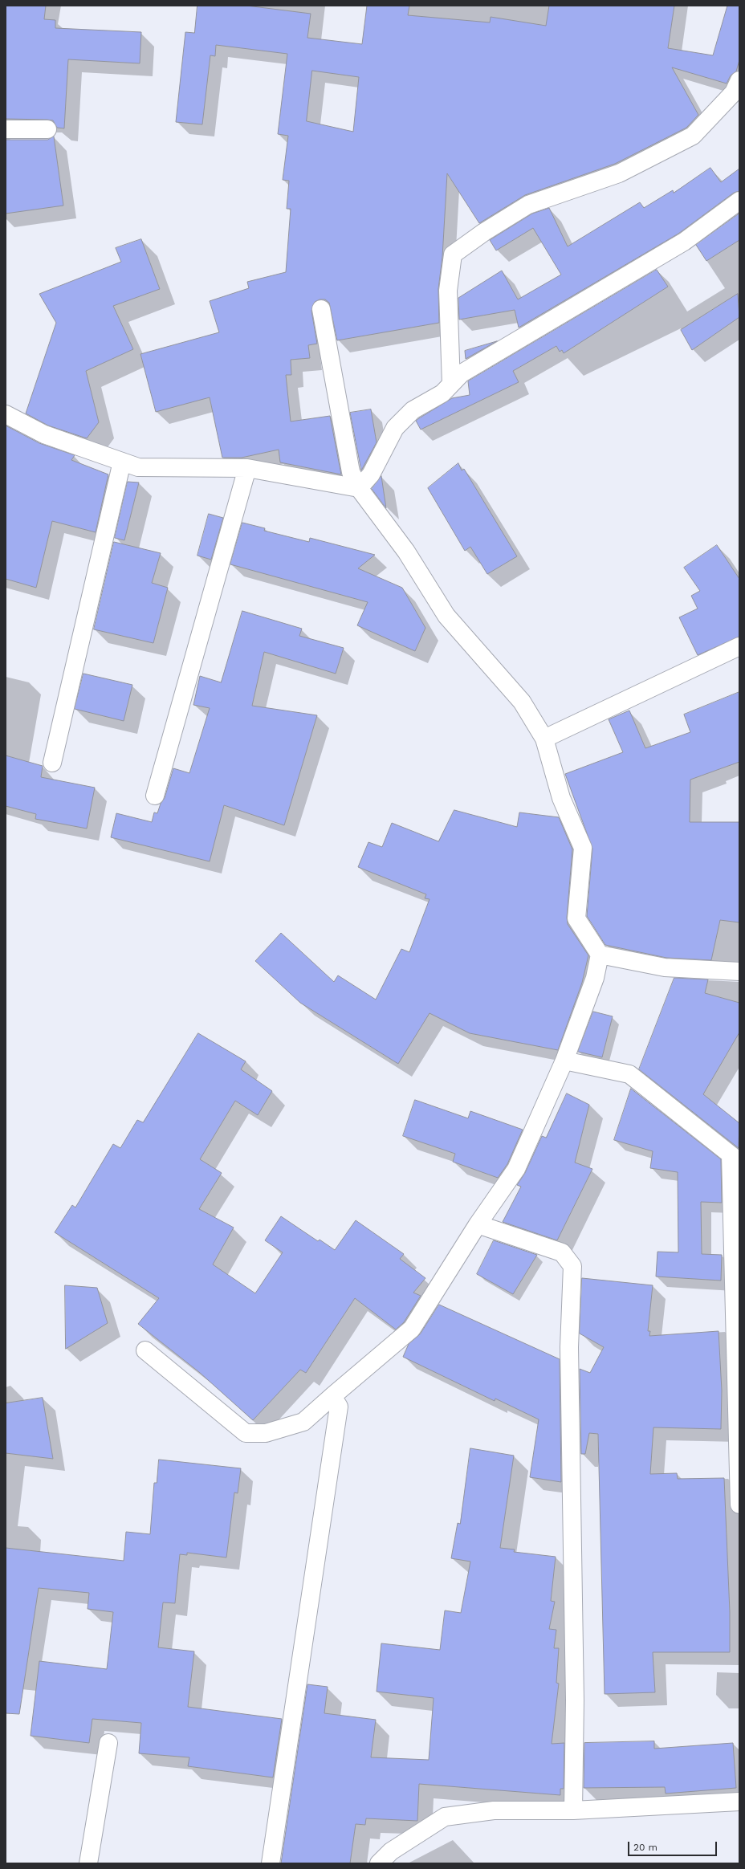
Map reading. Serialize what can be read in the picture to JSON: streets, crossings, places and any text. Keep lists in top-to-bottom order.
{
  "scale_bar": "20 m"
}
